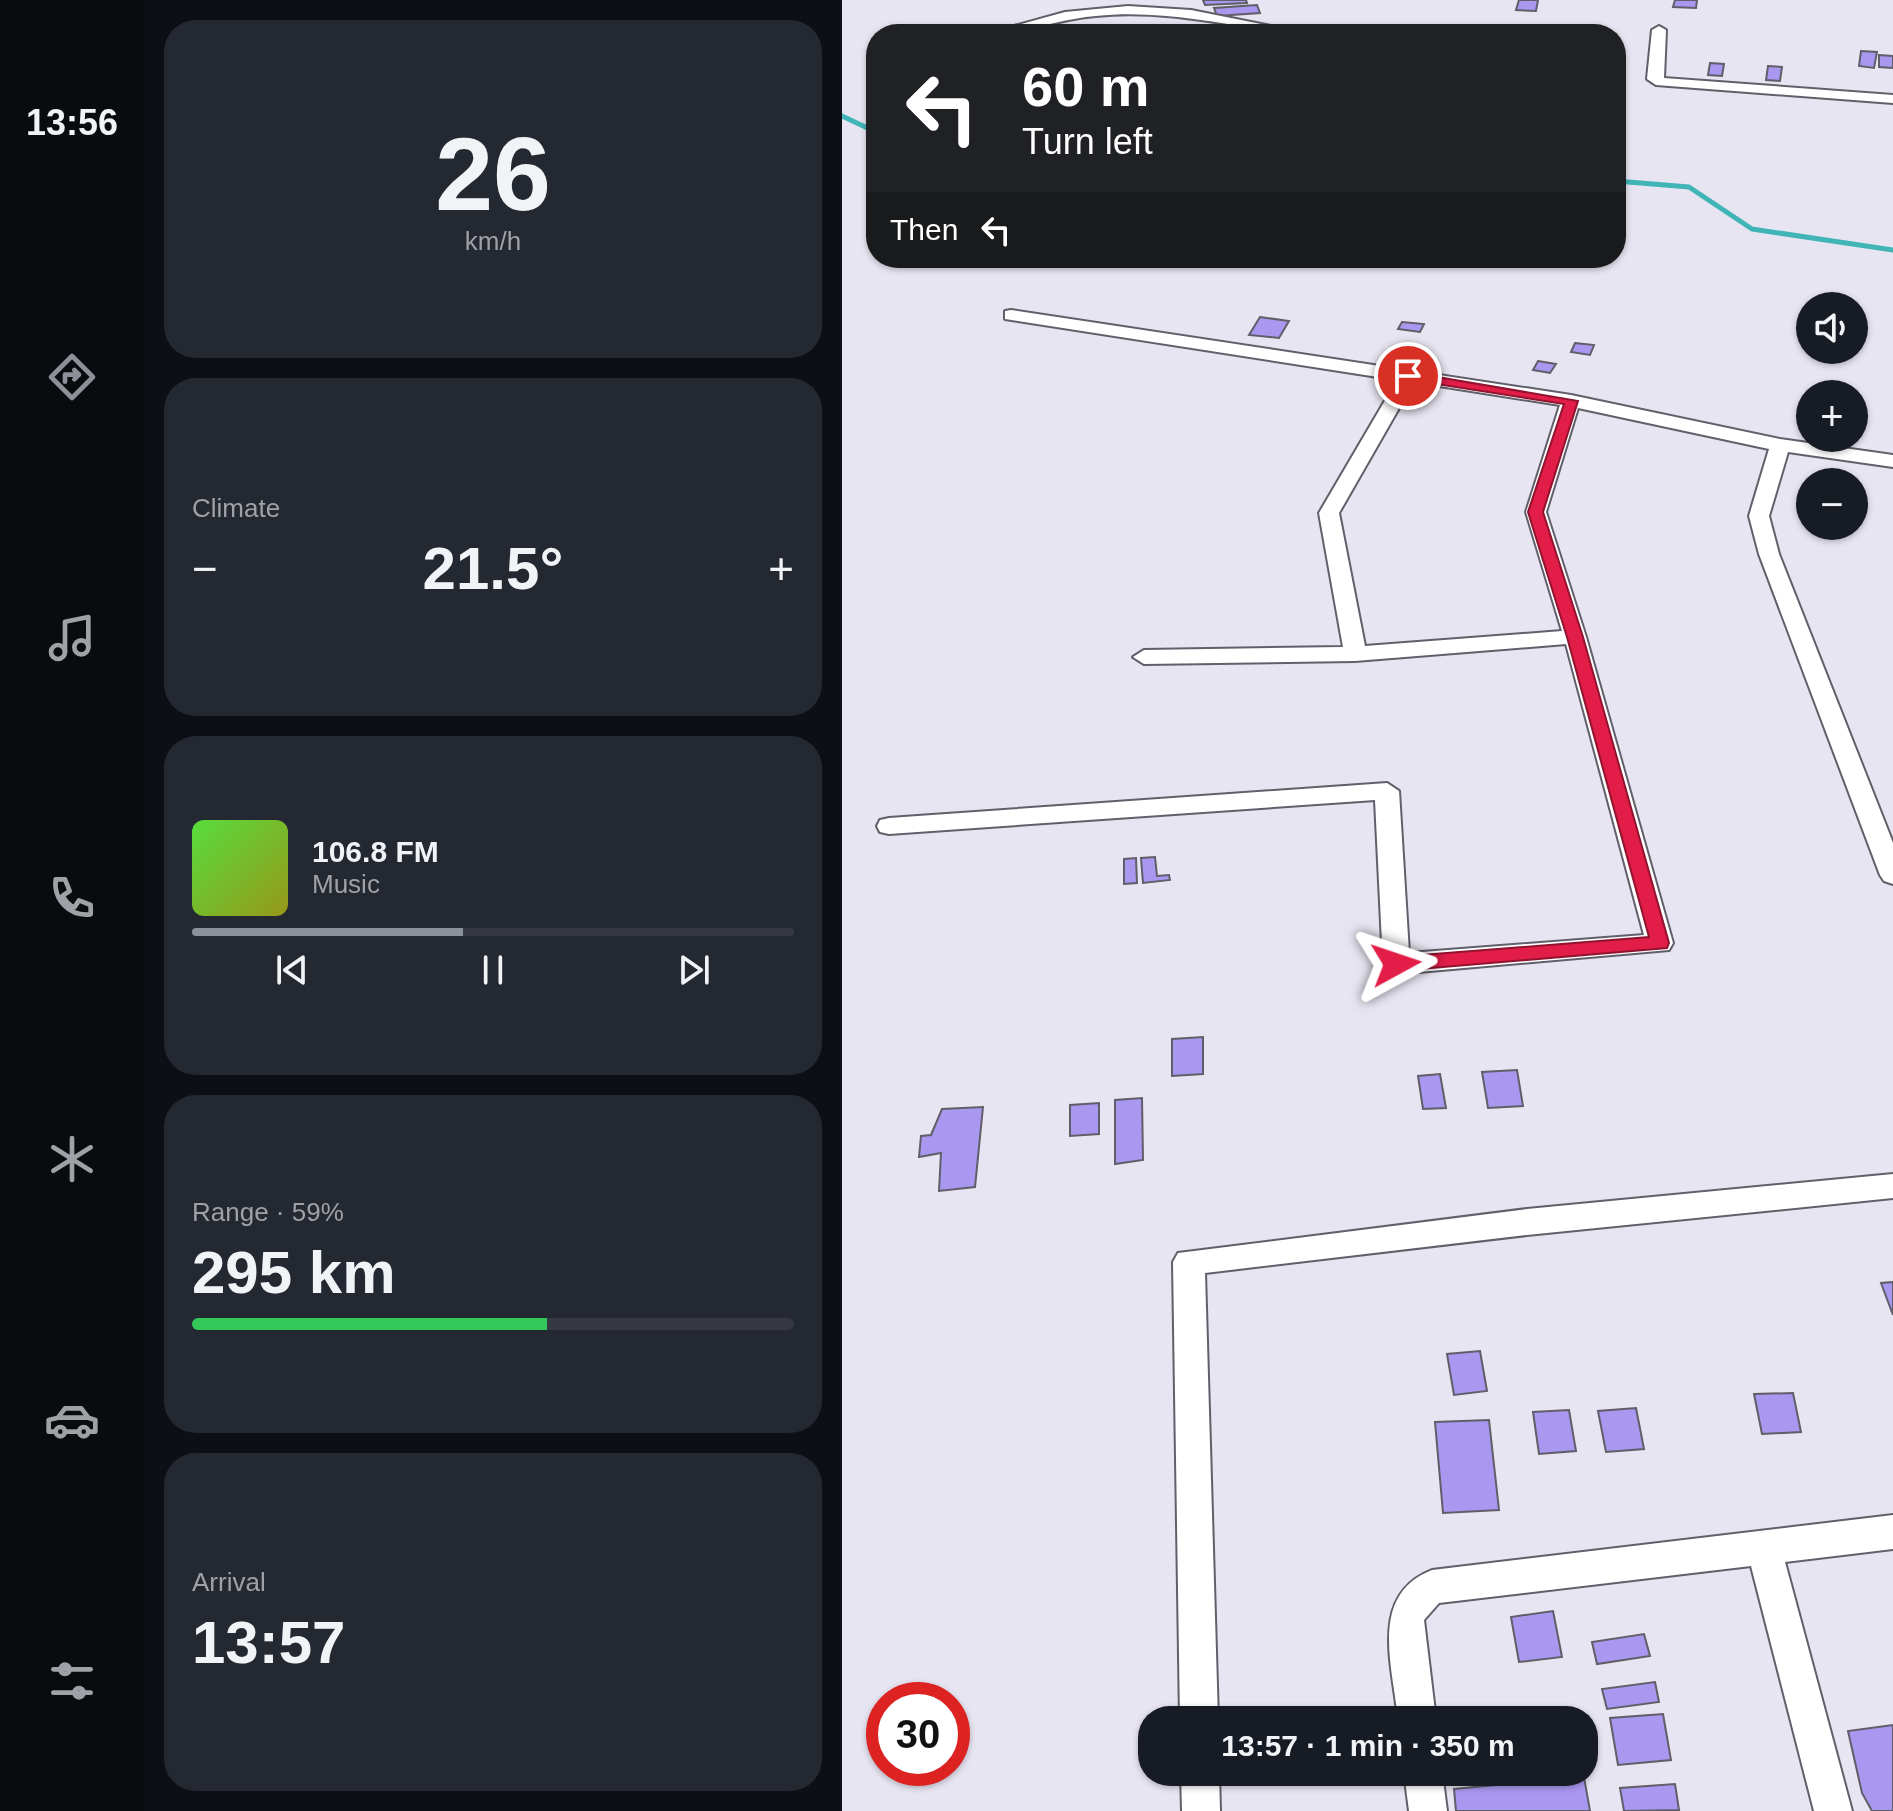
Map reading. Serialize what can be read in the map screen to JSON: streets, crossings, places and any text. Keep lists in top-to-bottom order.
{
  "page": {
    "tabs": "13:56",
    "tile": [
      ["26", "km/h"],
      "Climate",
      ["Range · 59%", "295 km"],
      ["Arrival", "13:57"]
    ],
    "turn": ["60 m", "Turn left"],
    "then": "Then",
    "map_buttons": ["+", "−"],
    "heat": ["−", "21.5°", "+"],
    "song": ["106.8 FM", "Music"],
    "limit": "30",
    "trip": "13:57 · 1 min · 350 m"
  }
}
